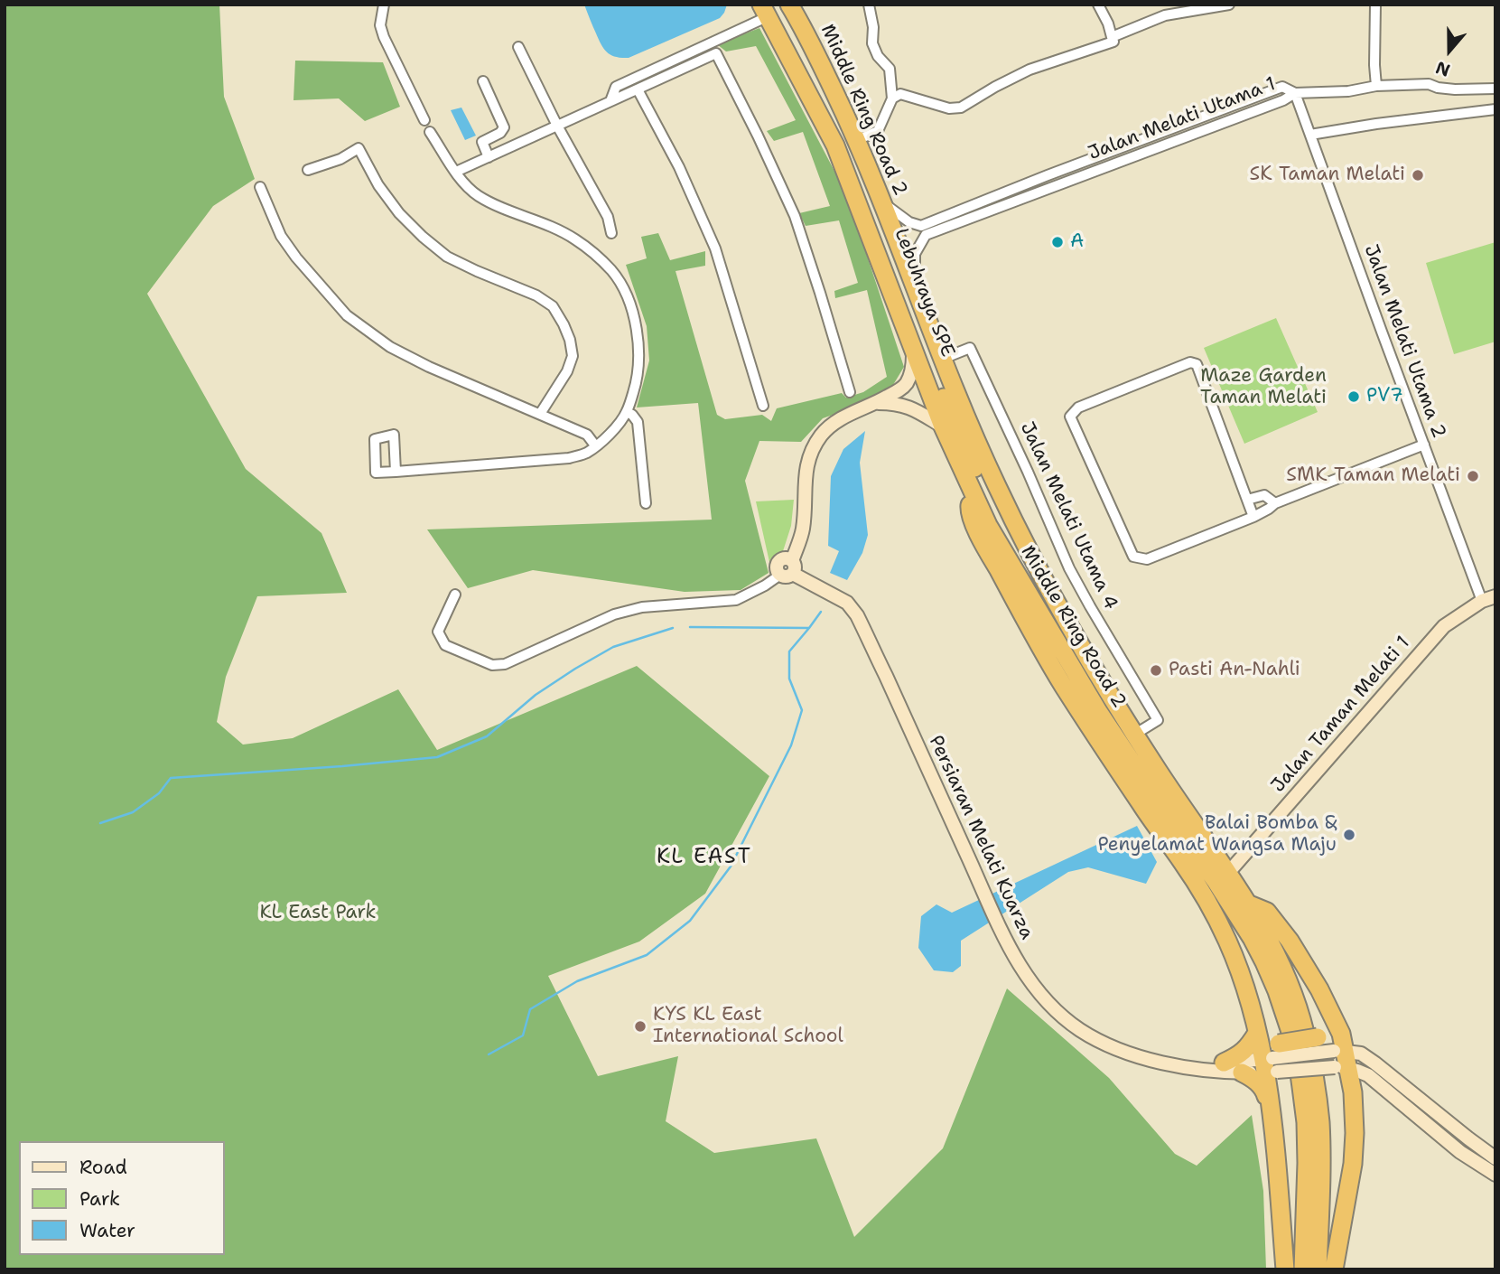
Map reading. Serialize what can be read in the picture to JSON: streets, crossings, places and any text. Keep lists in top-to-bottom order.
{
  "streets": {
    "highway": ["Middle Ring Road 2", "Lebuhraya SPE"],
    "street": [
      "Jalan Melati Utama 1",
      "Jalan Melati Utama 2",
      "Jalan Melati Utama 4",
      "Jalan Taman Melati 1",
      "Persiaran Melati Kuarza"
    ]
  },
  "crossings": [
    ["Middle Ring Road 2", "Jalan Melati Utama 1"],
    ["Middle Ring Road 2", "Lebuhraya SPE"],
    ["Middle Ring Road 2", "Jalan Melati Utama 4"],
    ["Middle Ring Road 2", "Jalan Taman Melati 1"],
    ["Jalan Melati Utama 1", "Jalan Melati Utama 2"],
    ["Lebuhraya SPE", "Jalan Melati Utama 4"],
    ["Jalan Melati Utama 2", "Jalan Taman Melati 1"]
  ],
  "districts": ["KL EAST"],
  "parks": ["Maze Garden Taman Melati", "KL East Park"],
  "places": [
    "SK Taman Melati",
    "A",
    "PV7",
    "SMK Taman Melati",
    "Pasti An-Nahli",
    "Balai Bomba & Penyelamat Wangsa Maju",
    "KYS KL East International School"
  ],
  "legend": ["Road", "Park", "Water"],
  "north": "bottom"
}
